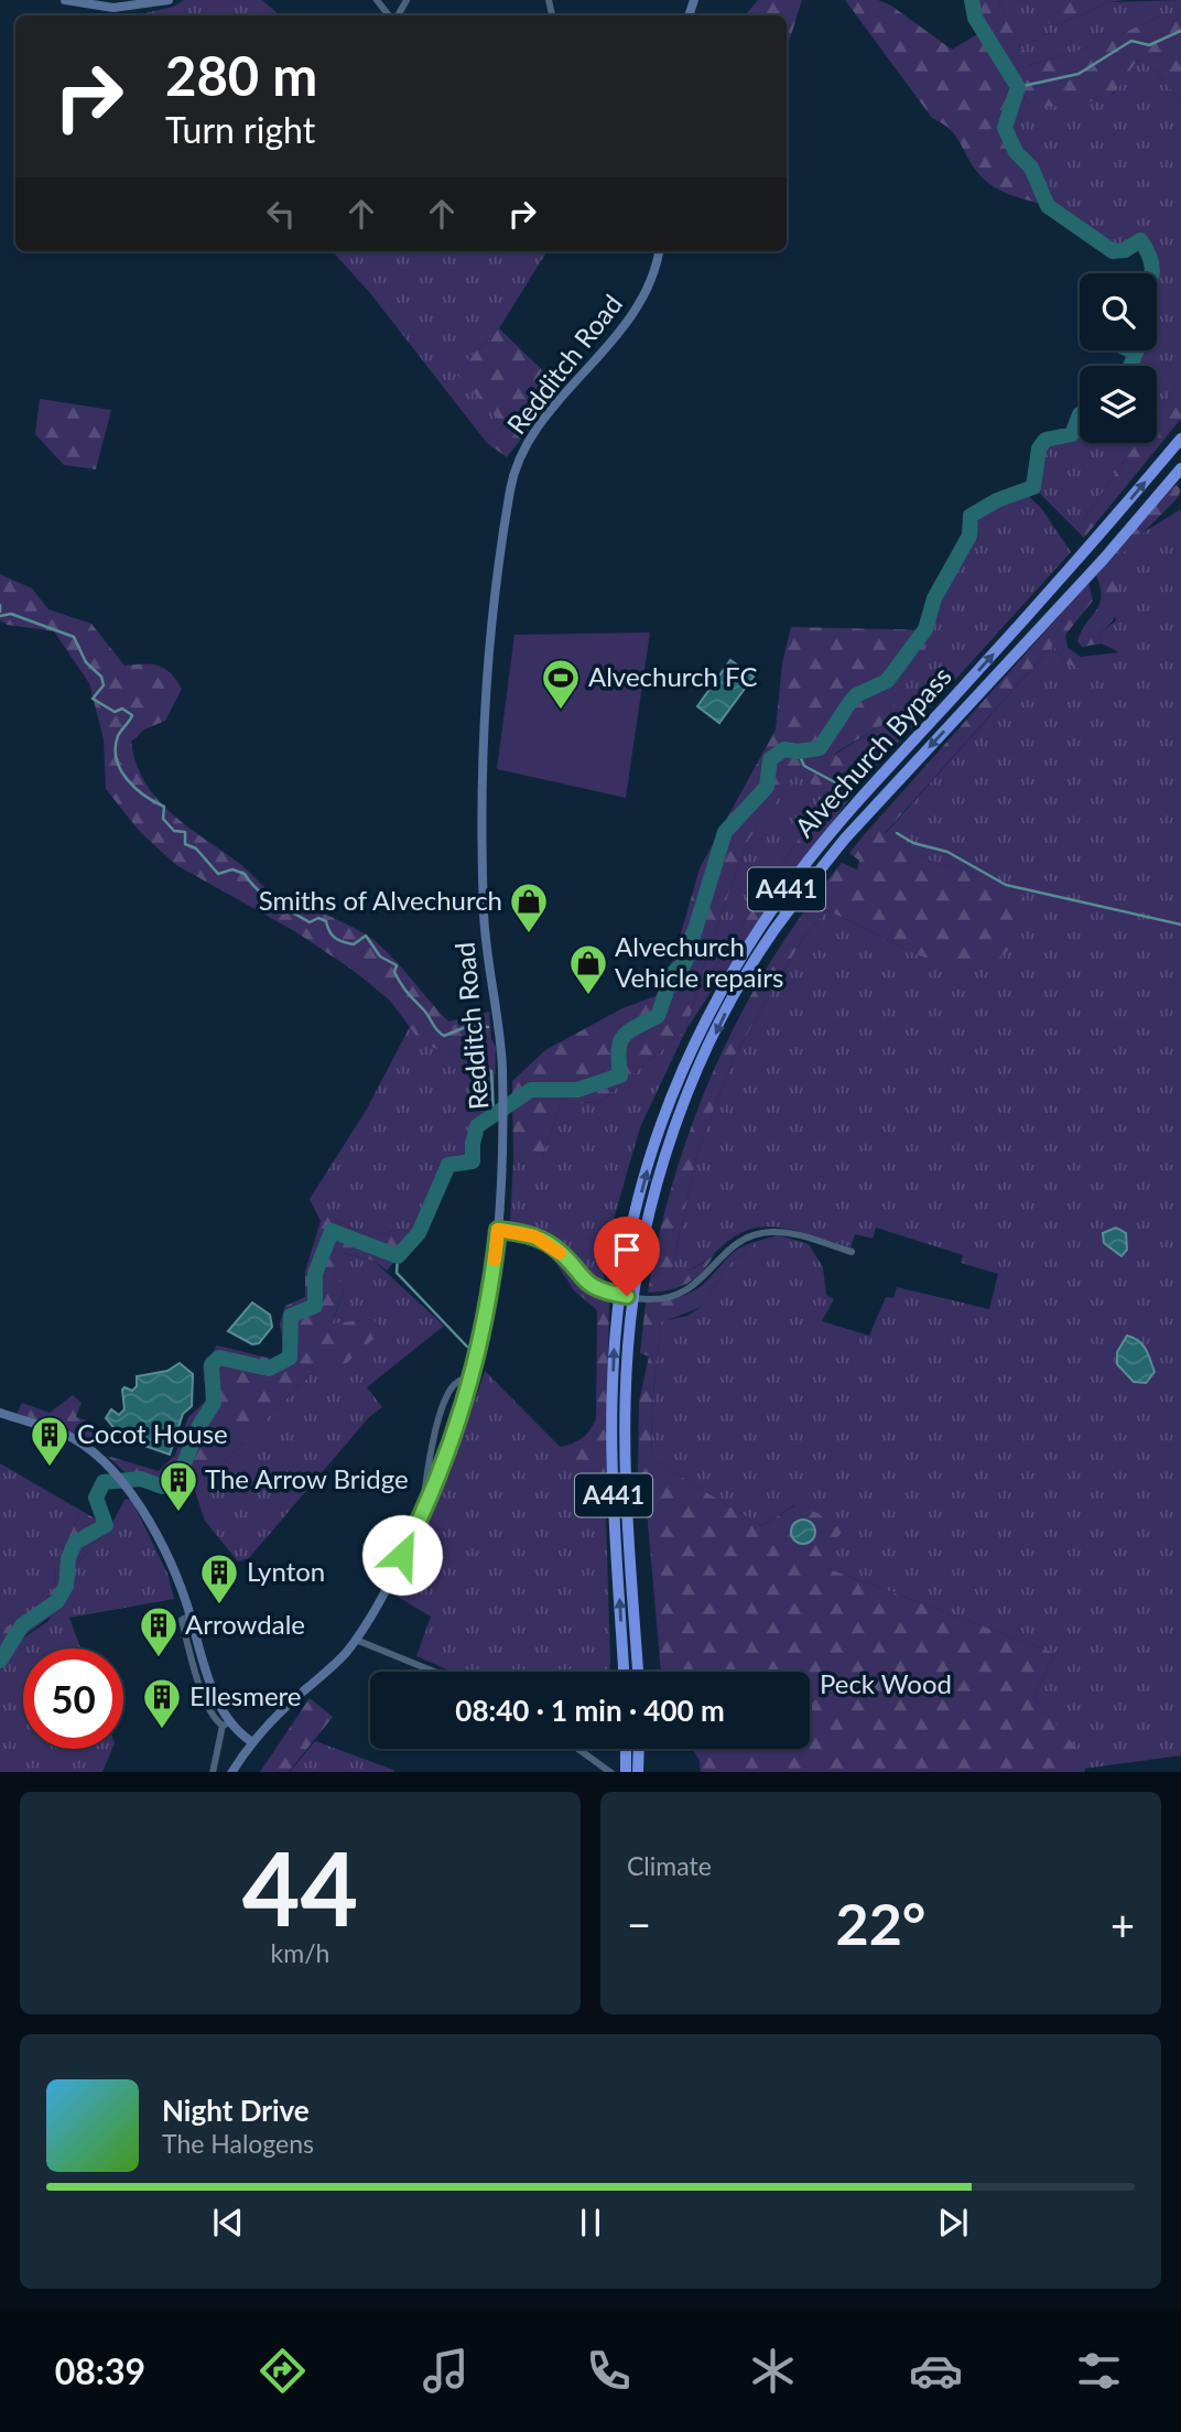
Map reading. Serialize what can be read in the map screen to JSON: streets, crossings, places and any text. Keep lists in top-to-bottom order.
{
  "streets": {
    "highway": ["Alvechurch Bypass", "A441"],
    "main road": ["Redditch Road"]
  },
  "parks": ["Peck Wood"],
  "places": {
    "sports": ["Alvechurch FC"],
    "shop": ["Smiths of Alvechurch", "Alvechurch Vehicle repairs"],
    "building": [
      "Cocot House",
      "The Arrow Bridge",
      "Lynton",
      "Arrowdale",
      "Ellesmere"
    ]
  },
  "page": {
    "turn": ["280 m", "Turn right"],
    "limit": "50",
    "trip": "08:40 · 1 min · 400 m",
    "tile": [
      ["44", "km/h"],
      "Climate"
    ],
    "heat": ["−", "22°", "+"],
    "song": ["Night Drive", "The Halogens"],
    "tabs": "08:39"
  }
}
